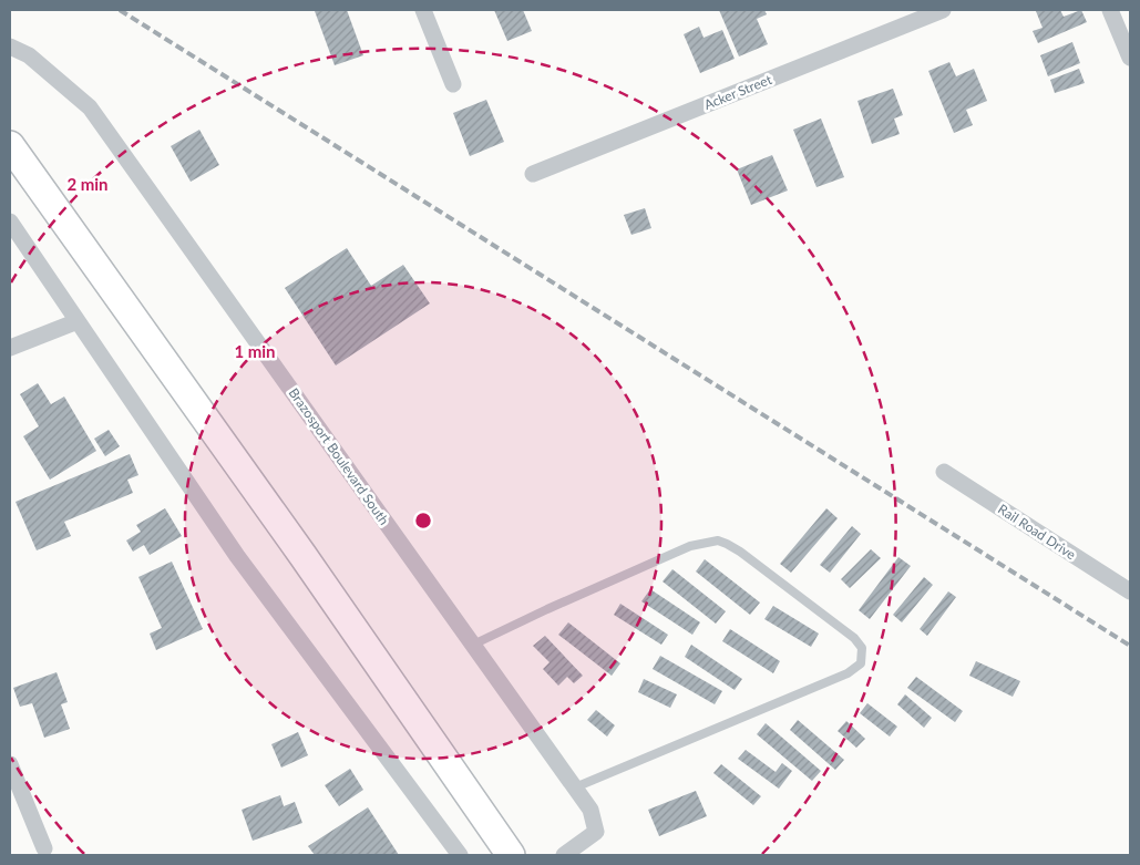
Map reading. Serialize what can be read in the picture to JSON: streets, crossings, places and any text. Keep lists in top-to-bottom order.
{
  "streets": {
    "street": ["Acker Street", "Brazosport Boulevard South", "Rail Road Drive"]
  },
  "rings": ["2 min", "1 min"]
}
